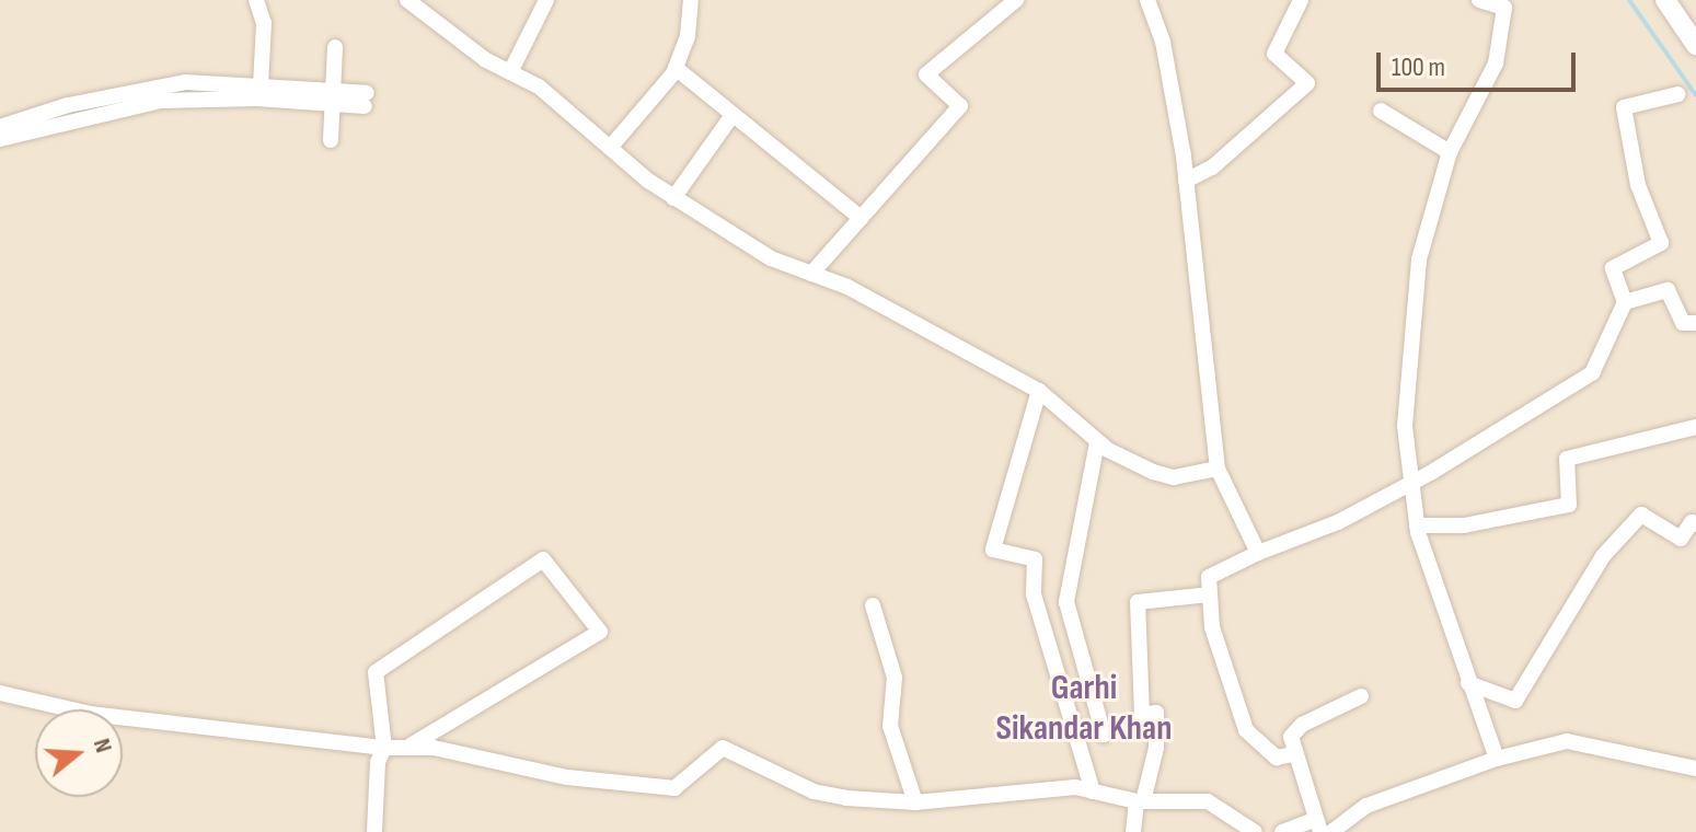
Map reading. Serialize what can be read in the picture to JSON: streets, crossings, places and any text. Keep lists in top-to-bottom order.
{
  "districts": ["Garhi Sikandar Khan"],
  "scale_bar": "100 m",
  "north": "right"
}
